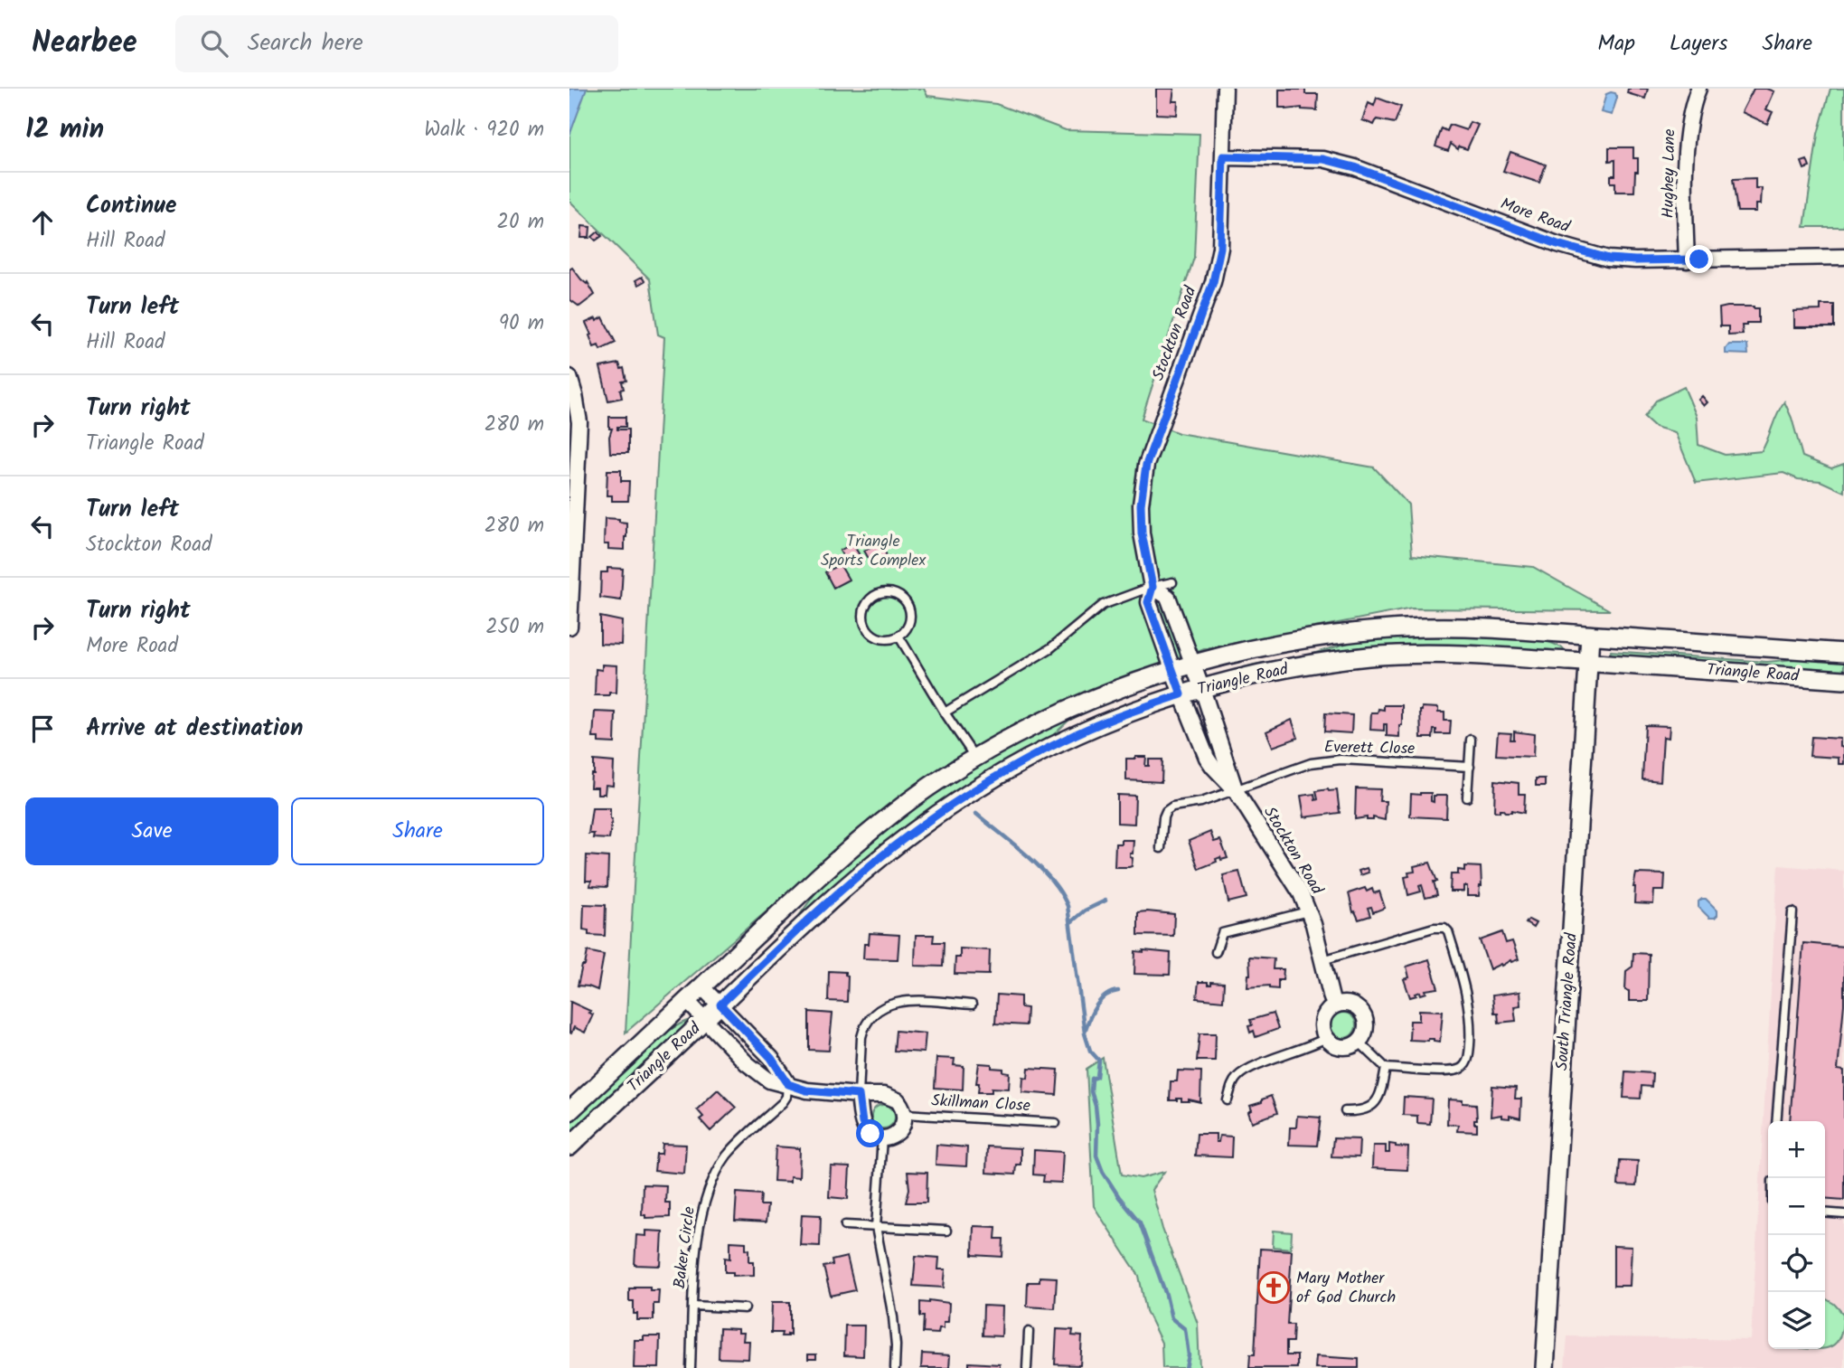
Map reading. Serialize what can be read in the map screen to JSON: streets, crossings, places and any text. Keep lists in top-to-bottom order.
{
  "streets": {
    "street": [
      "Hughey Lane",
      "More Road",
      "Stockton Road",
      "Triangle Road",
      "South Triangle Road"
    ],
    "lane": ["Everett Close", "Skillman Close", "Baker Circle"]
  },
  "crossings": [
    ["Hughey Lane", "More Road"],
    ["More Road", "Stockton Road"],
    ["Stockton Road", "Triangle Road"],
    ["Stockton Road", "Everett Close"],
    ["Triangle Road", "South Triangle Road"]
  ],
  "parks": ["Triangle Sports Complex"],
  "places": {
    "church": ["Mary Mother of God Church"]
  },
  "page": {
    "header": "Nearbee",
    "search": "Search here",
    "nav": ["Map", "Layers", "Share"],
    "heading": ["12 min", "Walk · 920 m"],
    "list": [
      ["Continue", "Hill Road", "20 m"],
      ["Turn left", "Hill Road", "90 m"],
      ["Turn right", "Triangle Road", "280 m"],
      ["Turn left", "Stockton Road", "280 m"],
      ["Turn right", "More Road", "250 m"],
      "Arrive at destination"
    ],
    "buttons": ["Save", "Share"],
    "map_buttons": ["+", "−"]
  }
}
